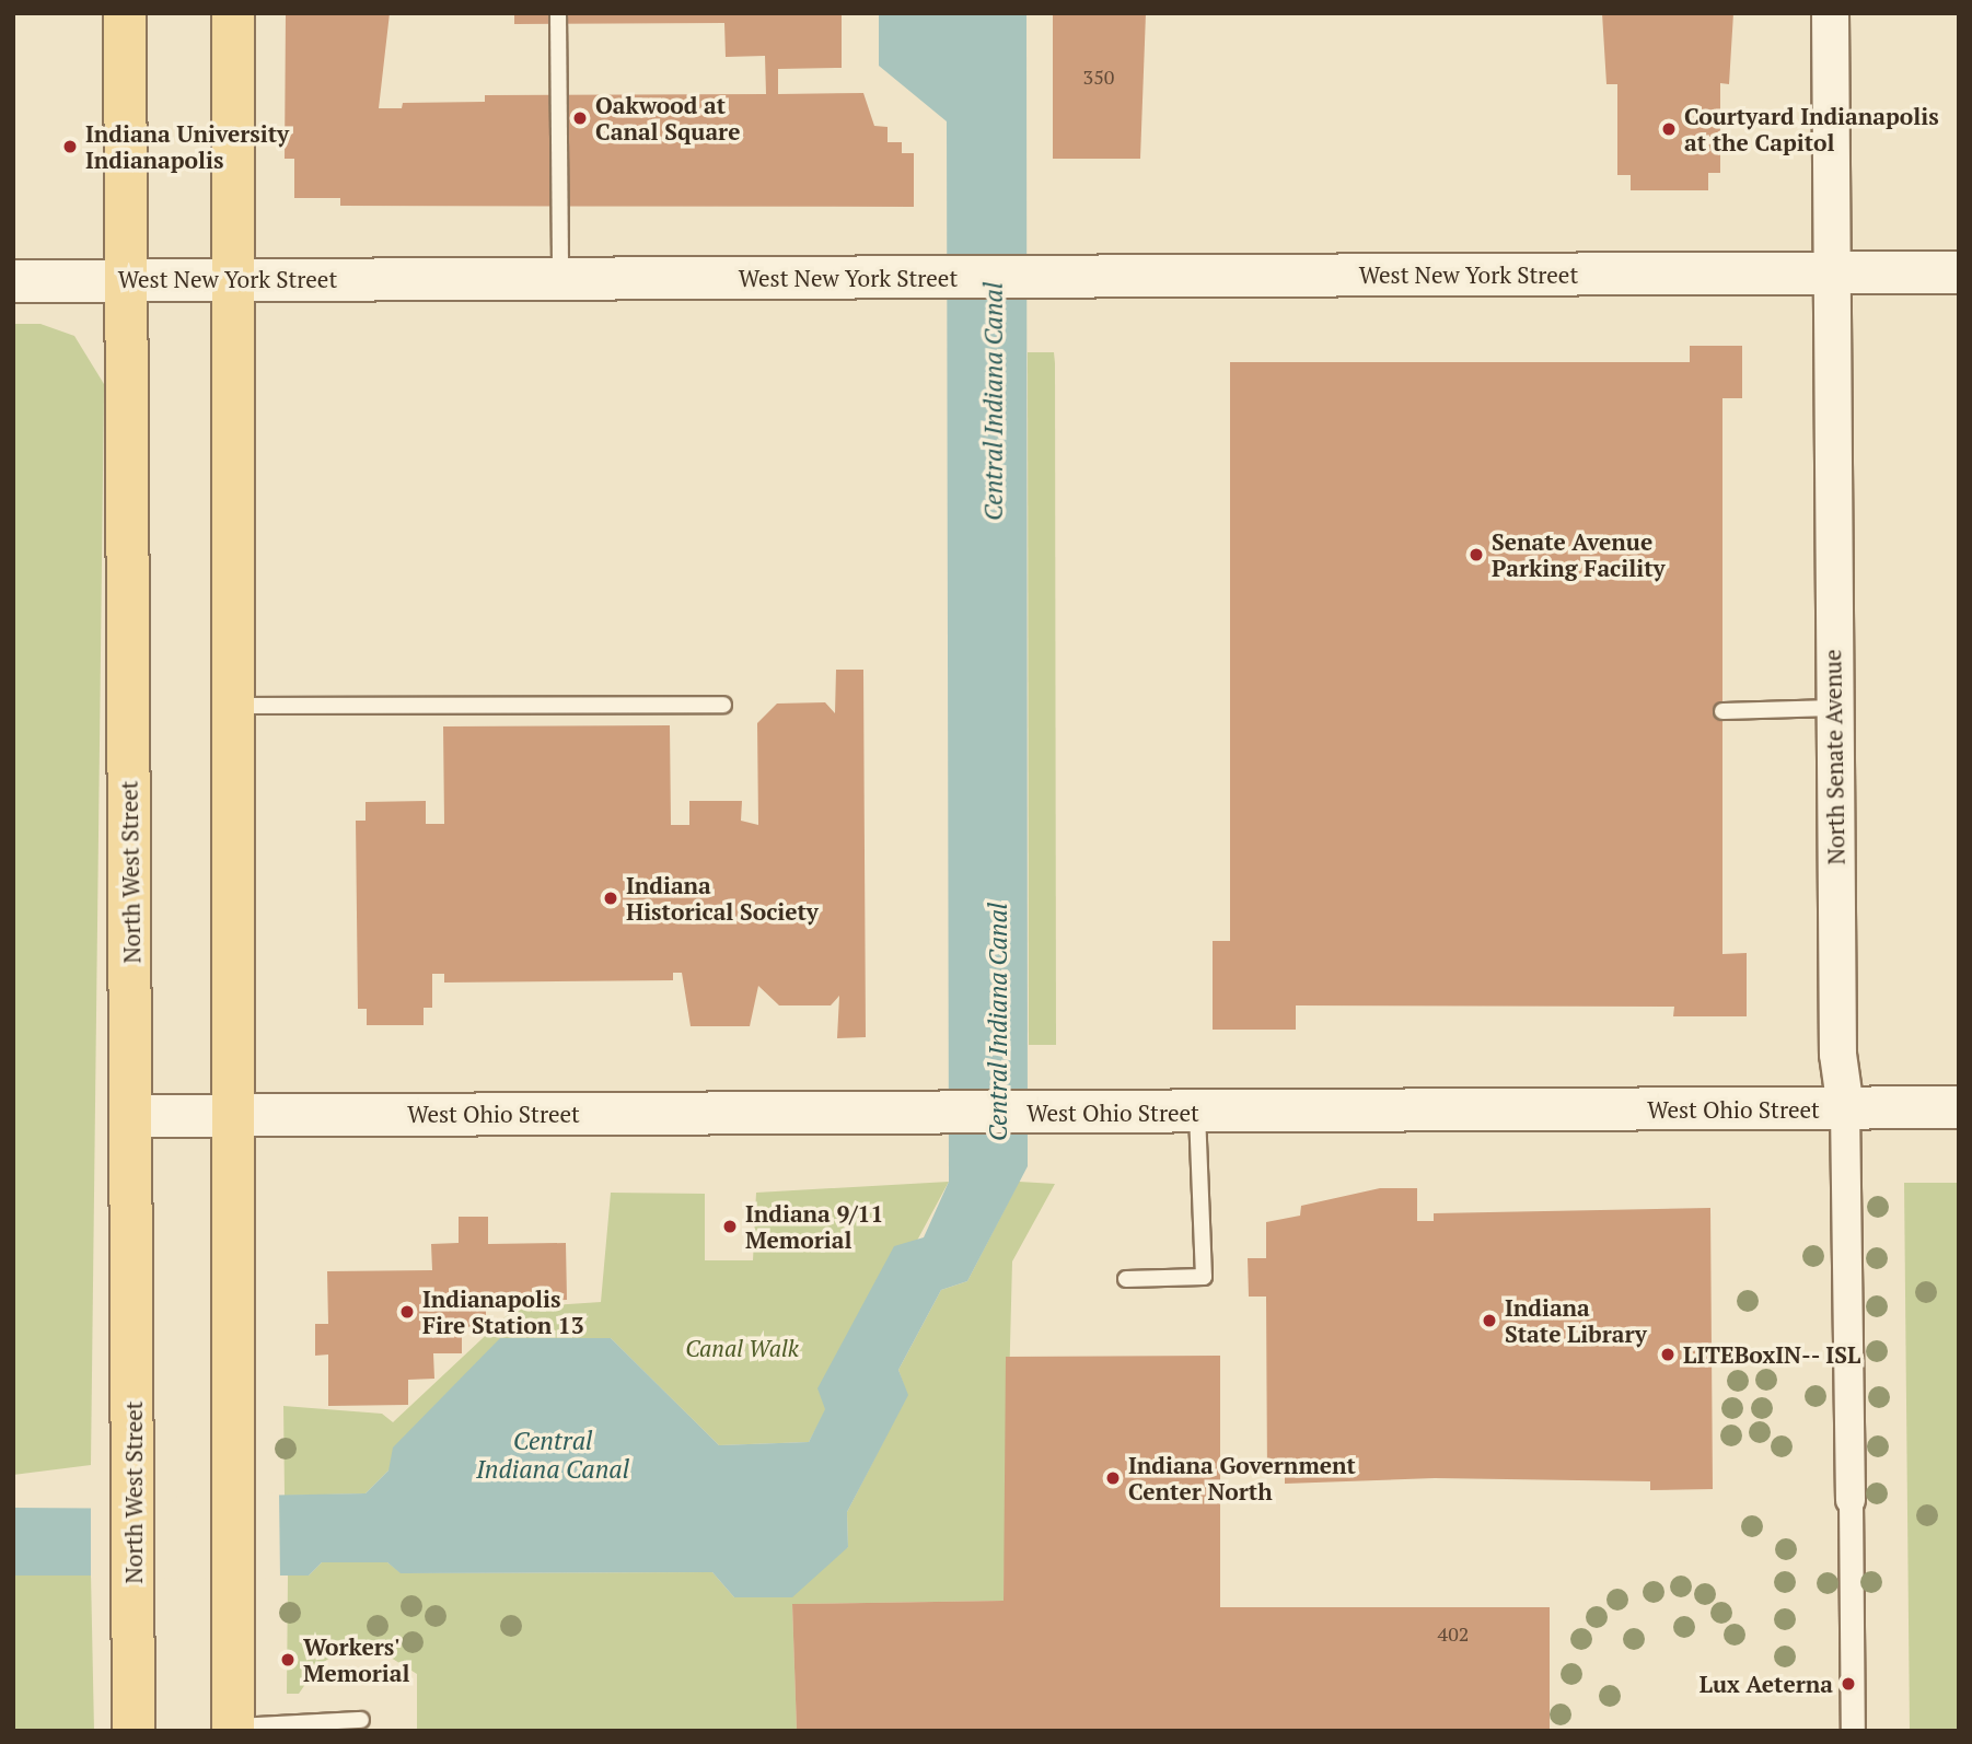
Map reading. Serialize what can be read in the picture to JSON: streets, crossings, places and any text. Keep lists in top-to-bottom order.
{
  "streets": {
    "main road": ["West New York Street", "North West Street", "West Ohio Street"],
    "street": ["North Senate Avenue"]
  },
  "crossings": [
    ["West New York Street", "North Senate Avenue"],
    ["West New York Street", "North West Street"],
    ["North Senate Avenue", "West Ohio Street"],
    ["North West Street", "West Ohio Street"]
  ],
  "water": ["Central Indiana Canal"],
  "parks": ["Canal Walk"],
  "places": [
    "Oakwood at Canal Square",
    "Courtyard Indianapolis at the Capitol",
    "Indiana University Indianapolis",
    "Senate Avenue Parking Facility",
    "Indiana Historical Society",
    "Indiana 9/11 Memorial",
    "Indianapolis Fire Station 13",
    "Indiana State Library",
    "LITEBoxIN-- ISL",
    "Indiana Government Center North",
    "Workers' Memorial",
    "Lux Aeterna"
  ],
  "house_numbers": ["350", "402"]
}
